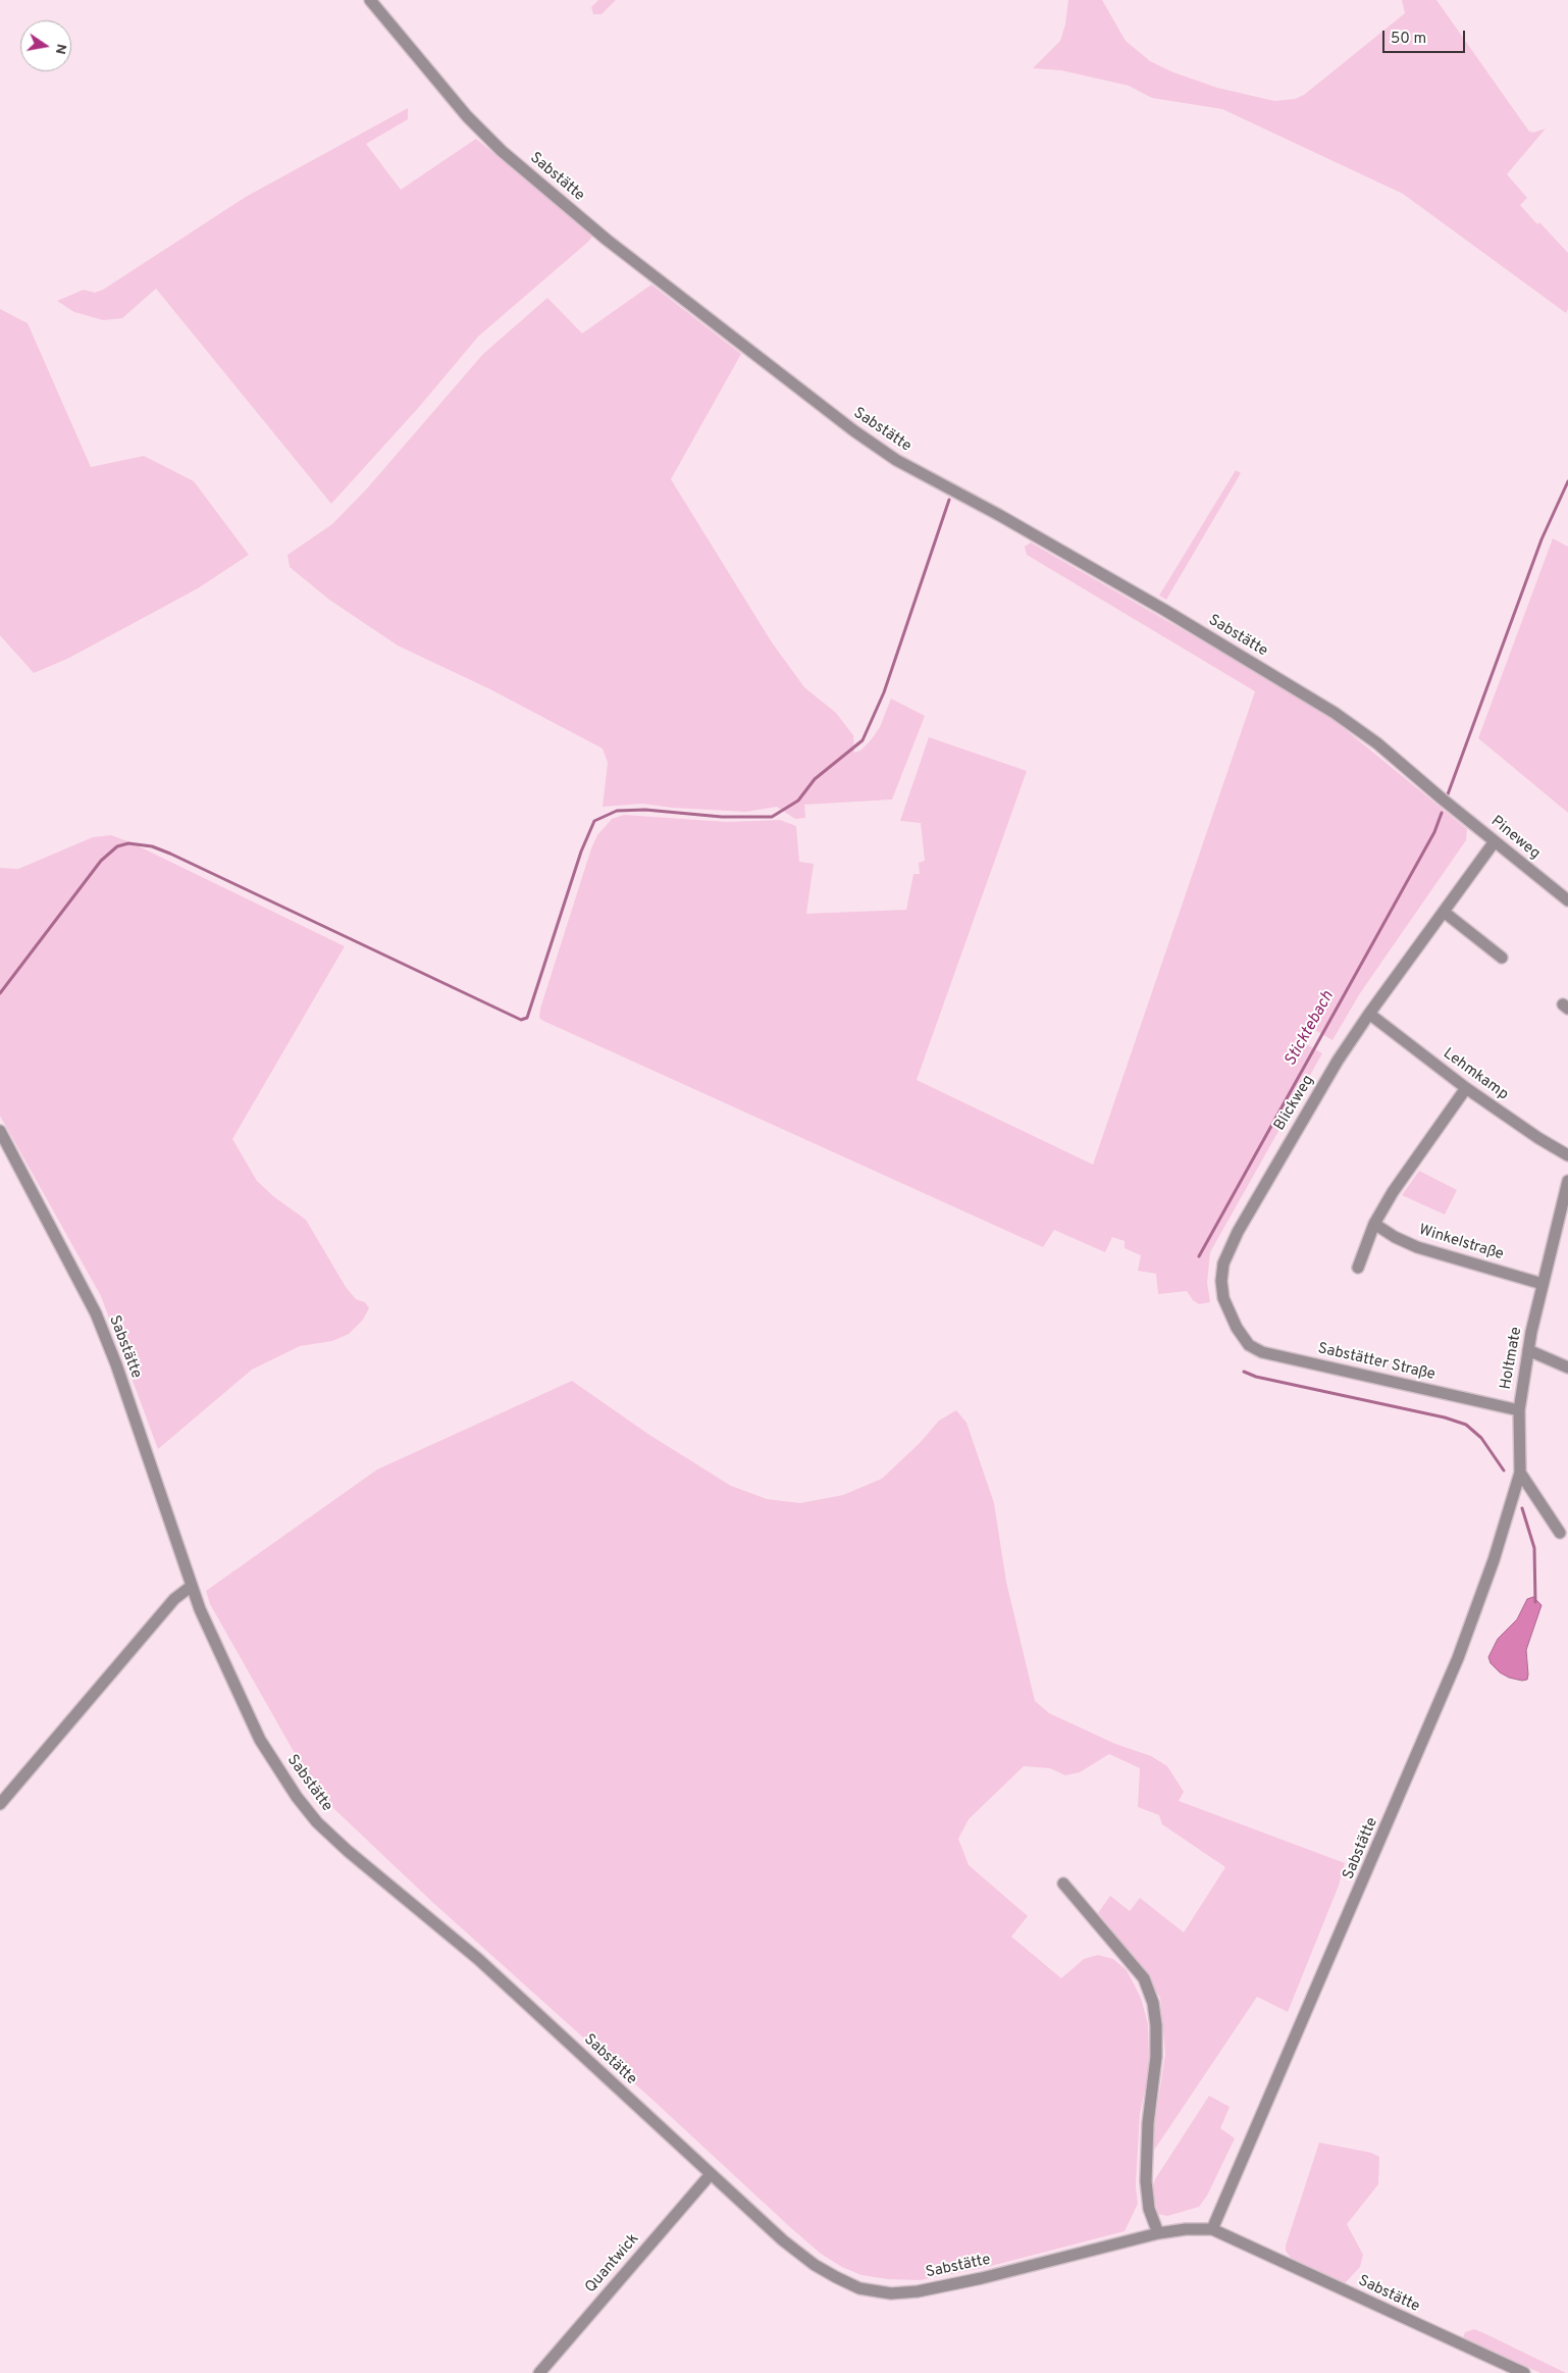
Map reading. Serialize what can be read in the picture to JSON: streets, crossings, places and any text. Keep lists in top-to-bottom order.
{
  "streets": {
    "street": [
      "Sabstätte",
      "Pineweg",
      "Lehmkamp",
      "Blickweg",
      "Winkelstraße",
      "Holtmate",
      "Sabstätter Straße",
      "Quantwick"
    ]
  },
  "crossings": [
    ["Sabstätte", "Pineweg"],
    ["Sabstätte", "Holtmate"],
    ["Sabstätte", "Quantwick"],
    ["Pineweg", "Blickweg"],
    ["Lehmkamp", "Blickweg"],
    ["Blickweg", "Sabstätter Straße"],
    ["Winkelstraße", "Holtmate"],
    ["Holtmate", "Sabstätter Straße"]
  ],
  "water": ["Sticktebach"],
  "scale_bar": "50 m",
  "north": "right"
}
